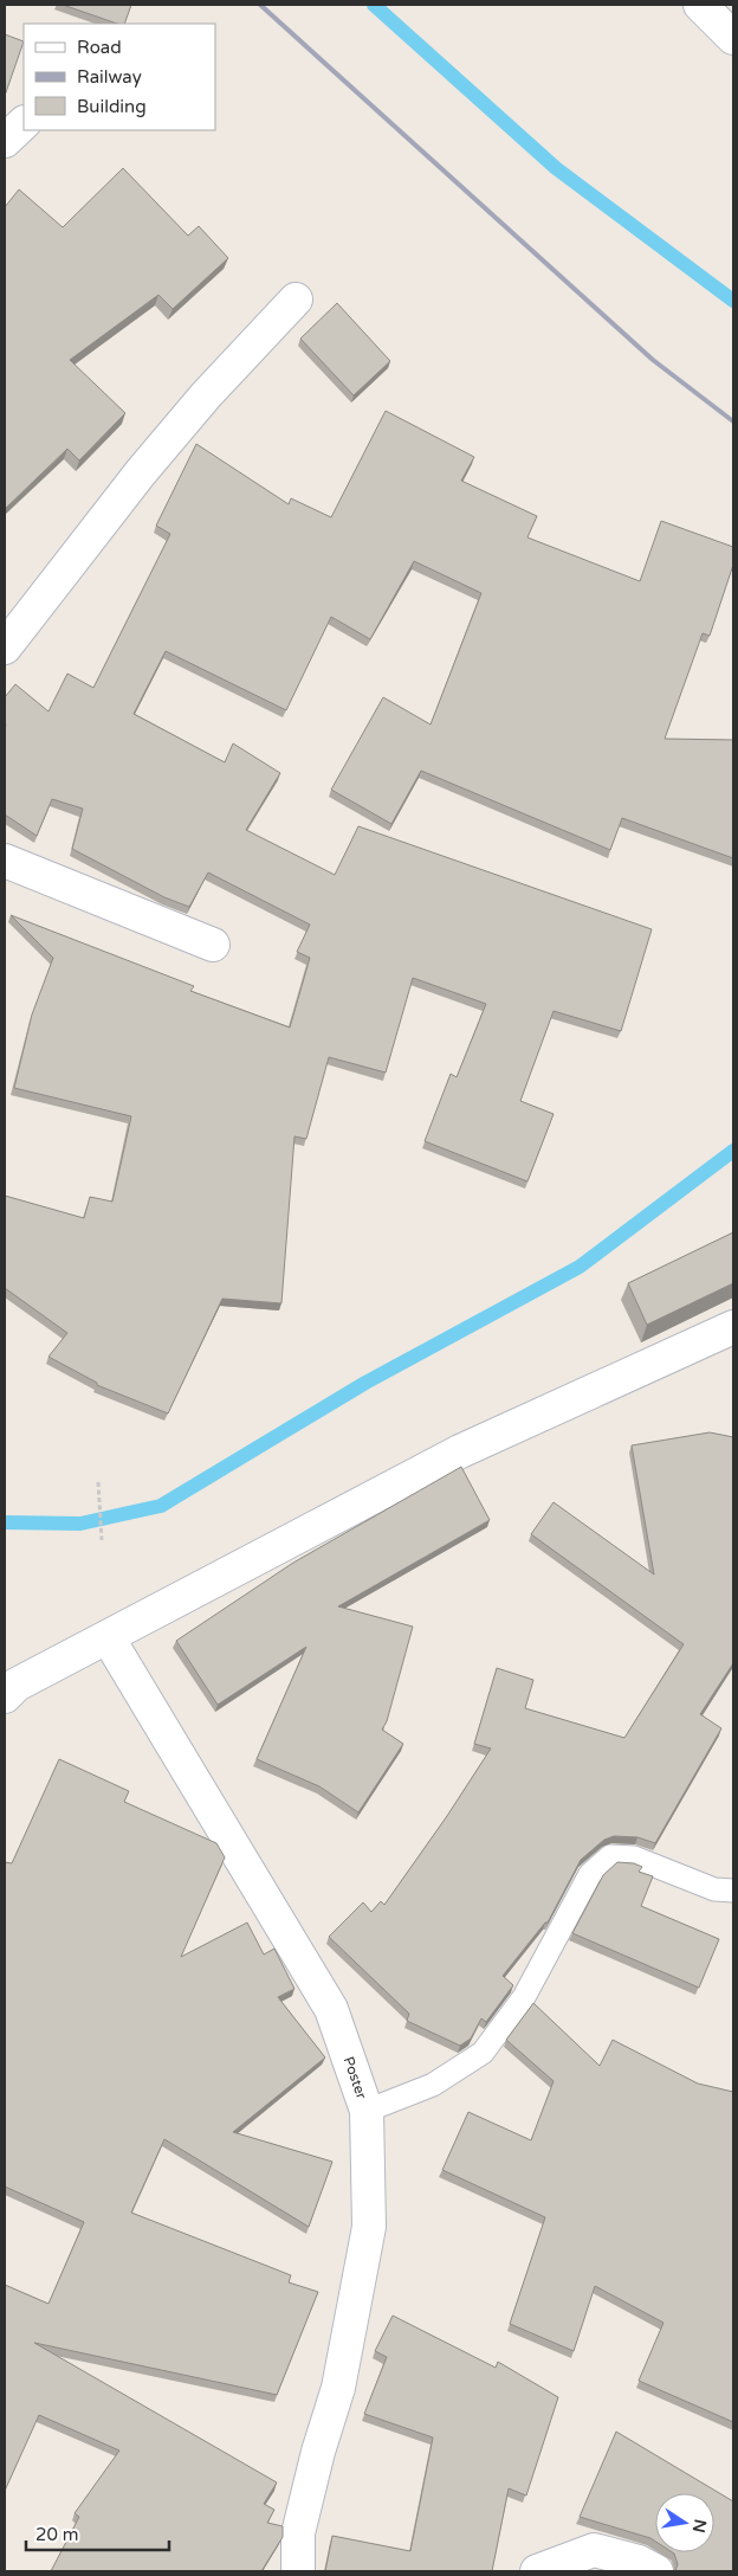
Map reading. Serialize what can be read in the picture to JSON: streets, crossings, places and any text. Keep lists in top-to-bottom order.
{
  "streets": {
    "street": ["Poster"]
  },
  "legend": ["Road", "Railway", "Building"],
  "scale_bar": "20 m",
  "north": "right"
}
